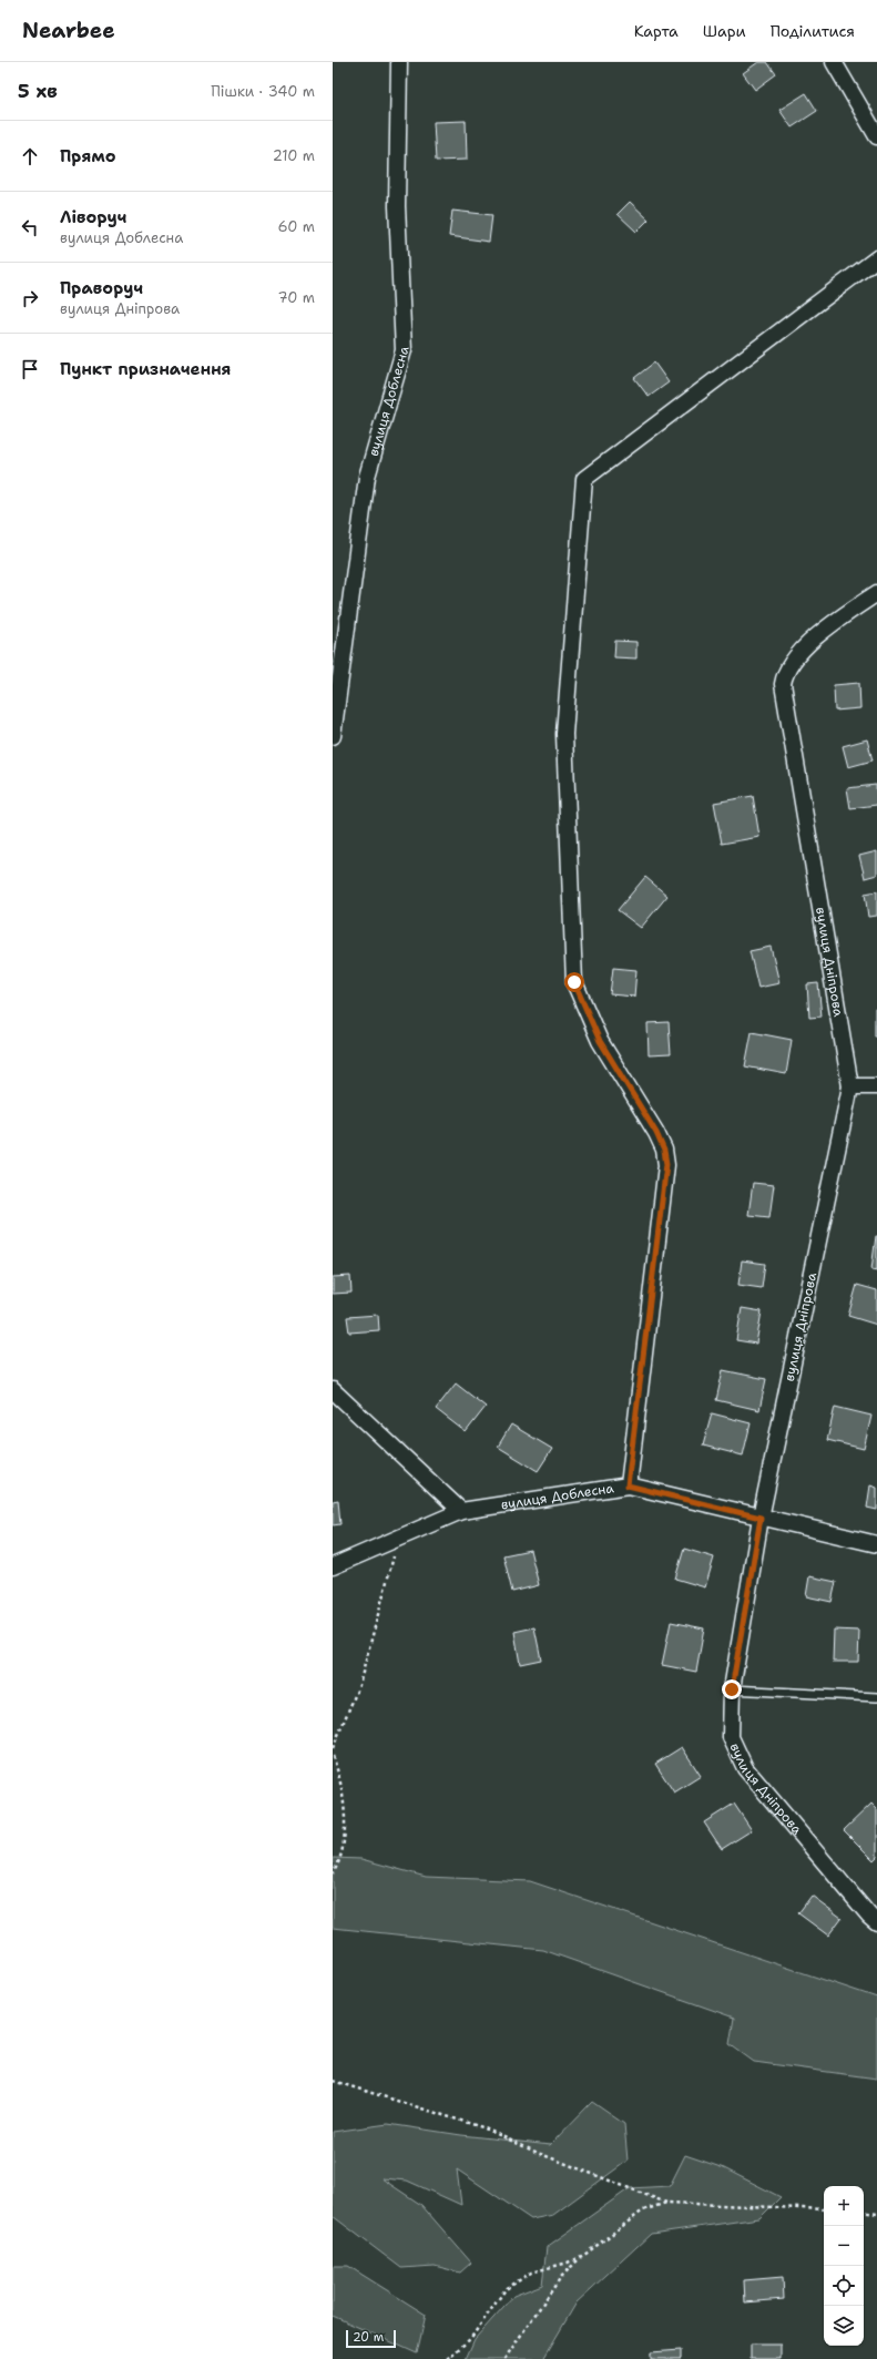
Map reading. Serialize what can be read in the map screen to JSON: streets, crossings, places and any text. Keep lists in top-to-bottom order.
{
  "streets": {
    "street": ["вулиця Доблесна", "вулиця Дніпрова"]
  },
  "crossings": [
    ["вулиця Доблесна", "вулиця Дніпрова"]
  ],
  "scale_bar": "20 m",
  "page": {
    "header": "Nearbee",
    "nav": ["Карта", "Шари", "Поділитися"],
    "heading": ["5 хв", "Пішки · 340 m"],
    "list": [
      ["Прямо", "210 m"],
      ["Ліворуч", "вулиця Доблесна", "60 m"],
      ["Праворуч", "вулиця Дніпрова", "70 m"],
      "Пункт призначення"
    ],
    "map_buttons": ["+", "−"],
    "scale": "20 m"
  }
}
